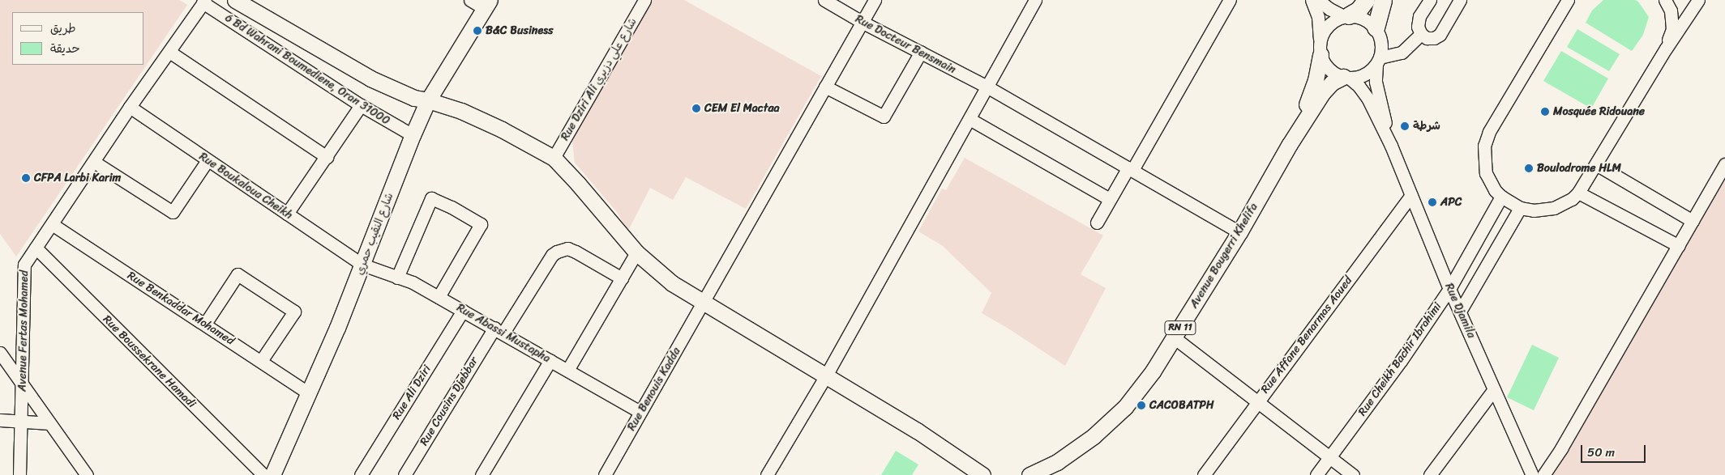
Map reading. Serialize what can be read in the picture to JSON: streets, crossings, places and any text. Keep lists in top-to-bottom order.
{
  "streets": {
    "main road": ["شارع النقيب حمري", "Avenue Bougerri Khelifa", "RN 11"],
    "street": [
      "Rue Docteur Bensmain",
      "6 Bd Wahrani Boumediene, Oran 31000",
      "Rue Dziri Ali شارع علي دزيري",
      "Rue Boukaloua Cheikh",
      "Rue Benkaddar Mohamed",
      "Rue Djamila",
      "Avenue Fertas Mohamed",
      "Rue Abassi Mustapha",
      "Rue Affane Benarmas Aoued",
      "Rue Cheikh Bachir Ibrahimi",
      "Rue Boussekrane Hamadi",
      "Rue Benouis Kadda",
      "Rue Ali Dziri",
      "Rue Cousins Djebbar"
    ]
  },
  "crossings": [
    ["Rue Docteur Bensmain", "Avenue Bougerri Khelifa"],
    ["Rue Docteur Bensmain", "Rue Benouis Kadda"],
    ["6 Bd Wahrani Boumediene, Oran 31000", "شارع النقيب حمري"],
    ["6 Bd Wahrani Boumediene, Oran 31000", "Avenue Fertas Mohamed"],
    ["Rue Boukaloua Cheikh", "شارع النقيب حمري"],
    ["Rue Boukaloua Cheikh", "Avenue Fertas Mohamed"],
    ["Rue Boukaloua Cheikh", "Rue Abassi Mustapha"],
    ["شارع النقيب حمري", "Rue Benkaddar Mohamed"],
    ["شارع النقيب حمري", "Rue Abassi Mustapha"],
    ["Rue Benkaddar Mohamed", "Avenue Fertas Mohamed"],
    ["Rue Djamila", "Rue Affane Benarmas Aoued"],
    ["Rue Djamila", "Rue Cheikh Bachir Ibrahimi"],
    ["Avenue Fertas Mohamed", "Rue Boussekrane Hamadi"],
    ["Rue Abassi Mustapha", "Rue Benouis Kadda"],
    ["Rue Abassi Mustapha", "Rue Ali Dziri"],
    ["Rue Abassi Mustapha", "Rue Cousins Djebbar"]
  ],
  "places": [
    "B&C Business",
    "CEM El Mactaa",
    "Mosquée Ridouane",
    "شرطة",
    "Boulodrome HLM",
    "CFPA Larbi Karim",
    "APC",
    "CACOBATPH"
  ],
  "legend": ["طريق", "حديقة"],
  "scale_bar": "50 m"
}
